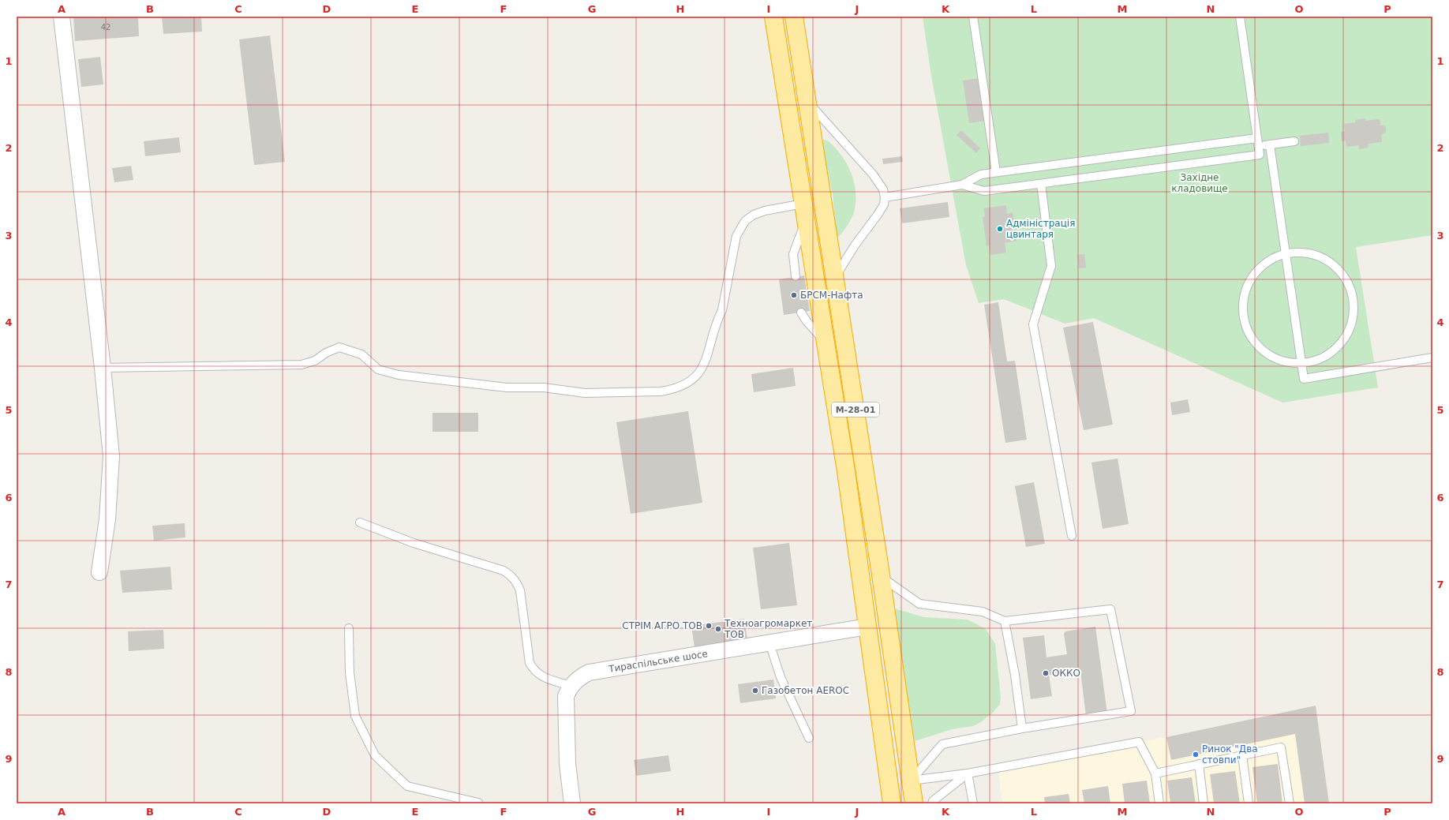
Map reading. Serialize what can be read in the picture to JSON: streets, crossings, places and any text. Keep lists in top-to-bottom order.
{
  "streets": {
    "highway": ["М-28-01"],
    "street": ["Тираспільське шосе"]
  },
  "crossings": [
    ["М-28-01", "Тираспільське шосе"]
  ],
  "parks": ["Західне кладовище"],
  "places": [
    "Адміністрація цвинтаря",
    "БРСМ-Нафта",
    "СТРІМ АГРО ТОВ",
    "Техноагромаркет ТОВ",
    "ОККО",
    "Газобетон AEROC",
    "Ринок \"Два стовпи\""
  ],
  "house_numbers": ["42"],
  "grid": {
    "columns": [
      "A",
      "B",
      "C",
      "D",
      "E",
      "F",
      "G",
      "H",
      "I",
      "J",
      "K",
      "L",
      "M",
      "N",
      "O",
      "P"
    ],
    "rows": [
      "1",
      "2",
      "3",
      "4",
      "5",
      "6",
      "7",
      "8",
      "9"
    ]
  }
}
